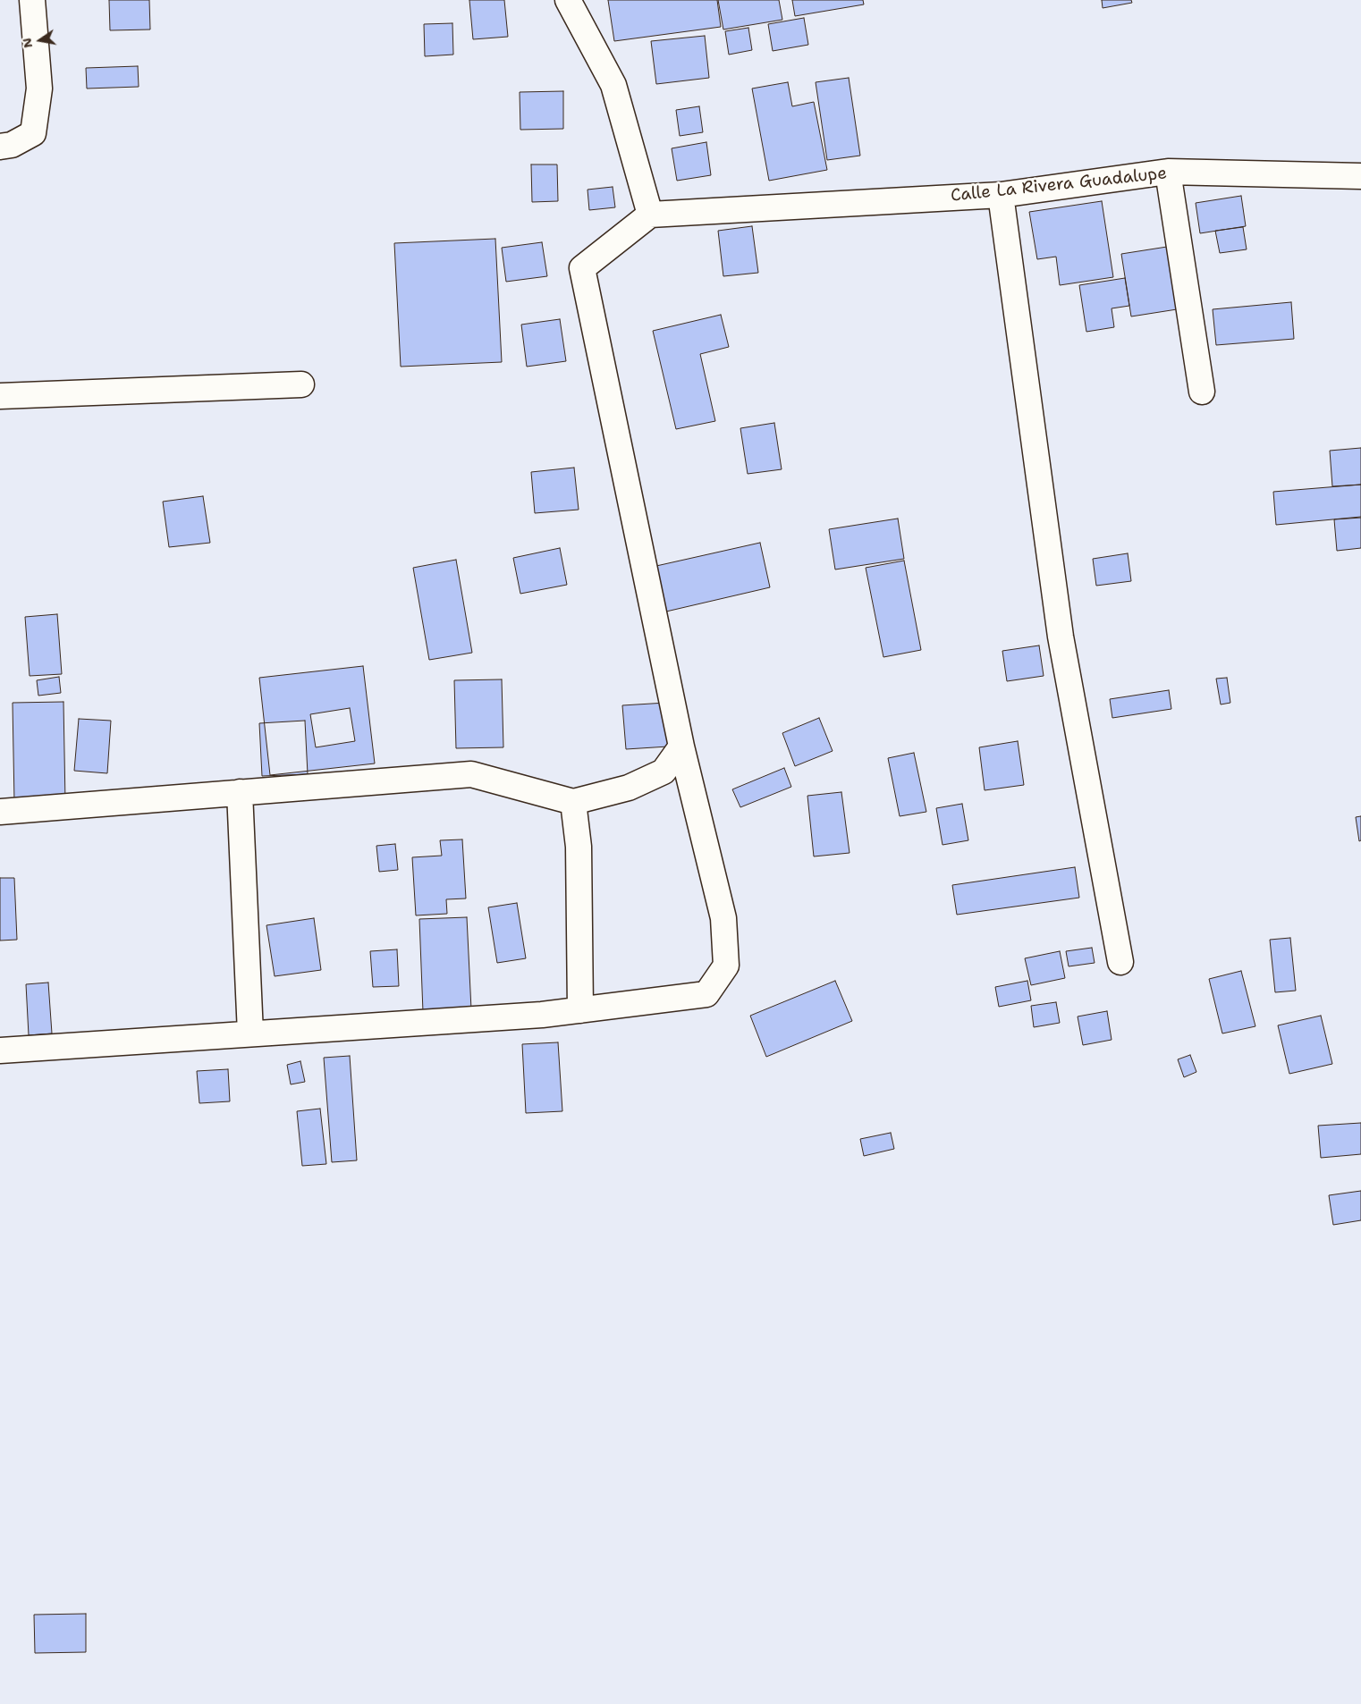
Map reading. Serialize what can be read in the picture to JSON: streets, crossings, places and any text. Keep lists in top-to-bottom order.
{
  "streets": {
    "street": ["Calle La Rivera Guadalupe"]
  },
  "north": "left"
}
